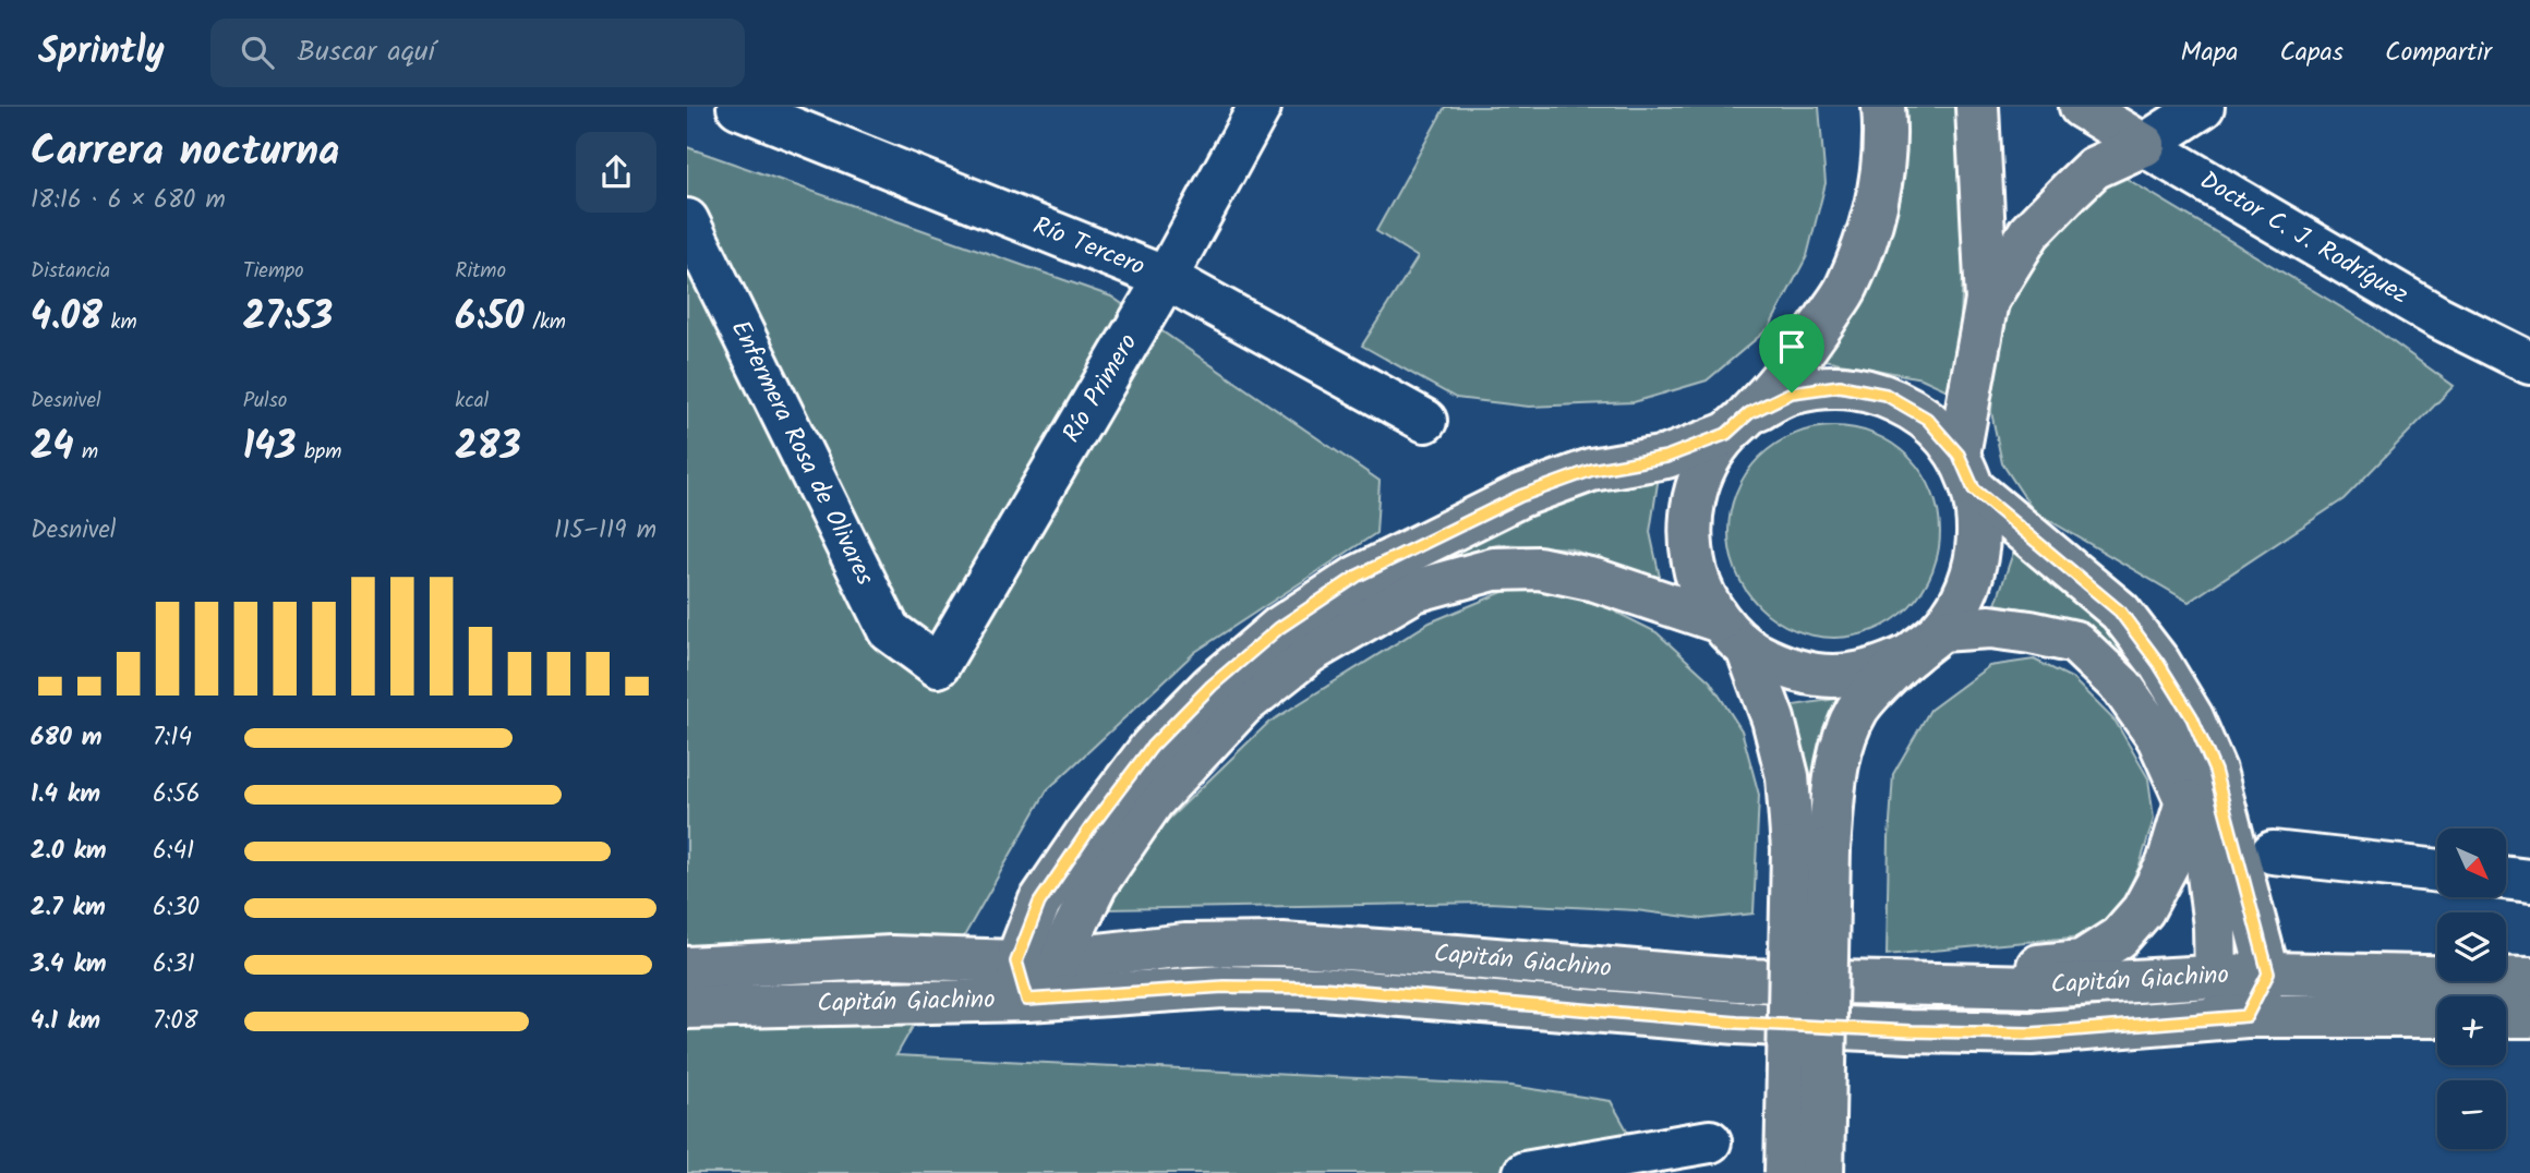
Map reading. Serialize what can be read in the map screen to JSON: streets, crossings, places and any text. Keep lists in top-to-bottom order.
{
  "streets": {
    "main road": ["Doctor C. J. Rodríguez", "Capitán Giachino"],
    "street": ["Río Tercero", "Río Primero", "Enfermera Rosa de Olivares"]
  },
  "crossings": [
    ["Río Tercero", "Río Primero"],
    ["Río Primero", "Enfermera Rosa de Olivares"]
  ],
  "north": "bottom right",
  "page": {
    "header": "Sprintly",
    "search": "Buscar aquí",
    "nav": ["Mapa", "Capas", "Compartir"],
    "heading": ["Carrera nocturna", "18:16 · 6 × 680 m"],
    "stats": [
      ["Distancia", "4.08 km"],
      ["Tiempo", "27:53"],
      ["Ritmo", "6:50 /km"],
      ["Desnivel", "24 m"],
      ["Pulso", "143 bpm"],
      ["kcal", "283"]
    ],
    "chart": ["Desnivel", "115–119 m"],
    "list": [
      {
        "name": "680 m",
        "note": "7:14"
      },
      {
        "name": "1.4 km",
        "note": "6:56"
      },
      {
        "name": "2.0 km",
        "note": "6:41"
      },
      {
        "name": "2.7 km",
        "note": "6:30"
      },
      {
        "name": "3.4 km",
        "note": "6:31"
      },
      {
        "name": "4.1 km",
        "note": "7:08"
      }
    ],
    "map_buttons": ["+", "−"]
  }
}
